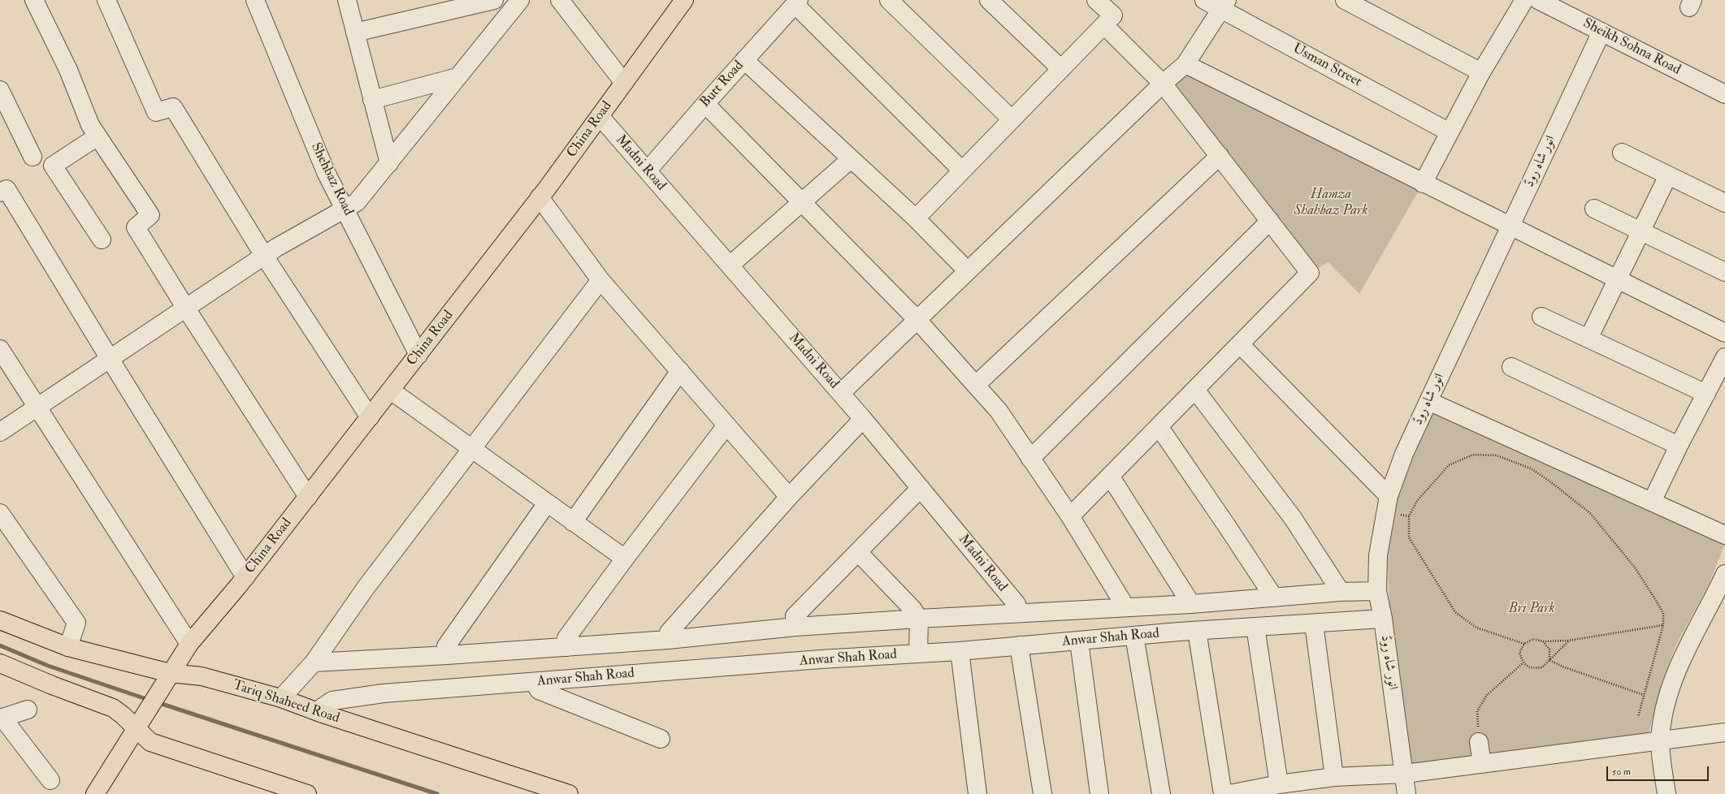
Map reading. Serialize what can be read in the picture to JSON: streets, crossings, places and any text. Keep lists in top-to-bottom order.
{
  "streets": {
    "main road": ["China Road", "Tariq Shaheed Road"],
    "street": [
      "Sheikh Sohna Road",
      "Usman Street",
      "Butt Road",
      "انور شاہ روڈ",
      "Madni Road",
      "Shehbaz Road",
      "Anwar Shah Road"
    ]
  },
  "crossings": [
    ["Sheikh Sohna Road", "انور شاہ روڈ"],
    ["Butt Road", "Madni Road"],
    ["China Road", "Madni Road"],
    ["China Road", "Shehbaz Road"],
    ["China Road", "Tariq Shaheed Road"],
    ["انور شاہ روڈ", "Anwar Shah Road"],
    ["Madni Road", "Anwar Shah Road"],
    ["Anwar Shah Road", "Tariq Shaheed Road"]
  ],
  "parks": ["Hamza Shahbaz Park", "Bri Park"],
  "scale_bar": "50 m"
}
